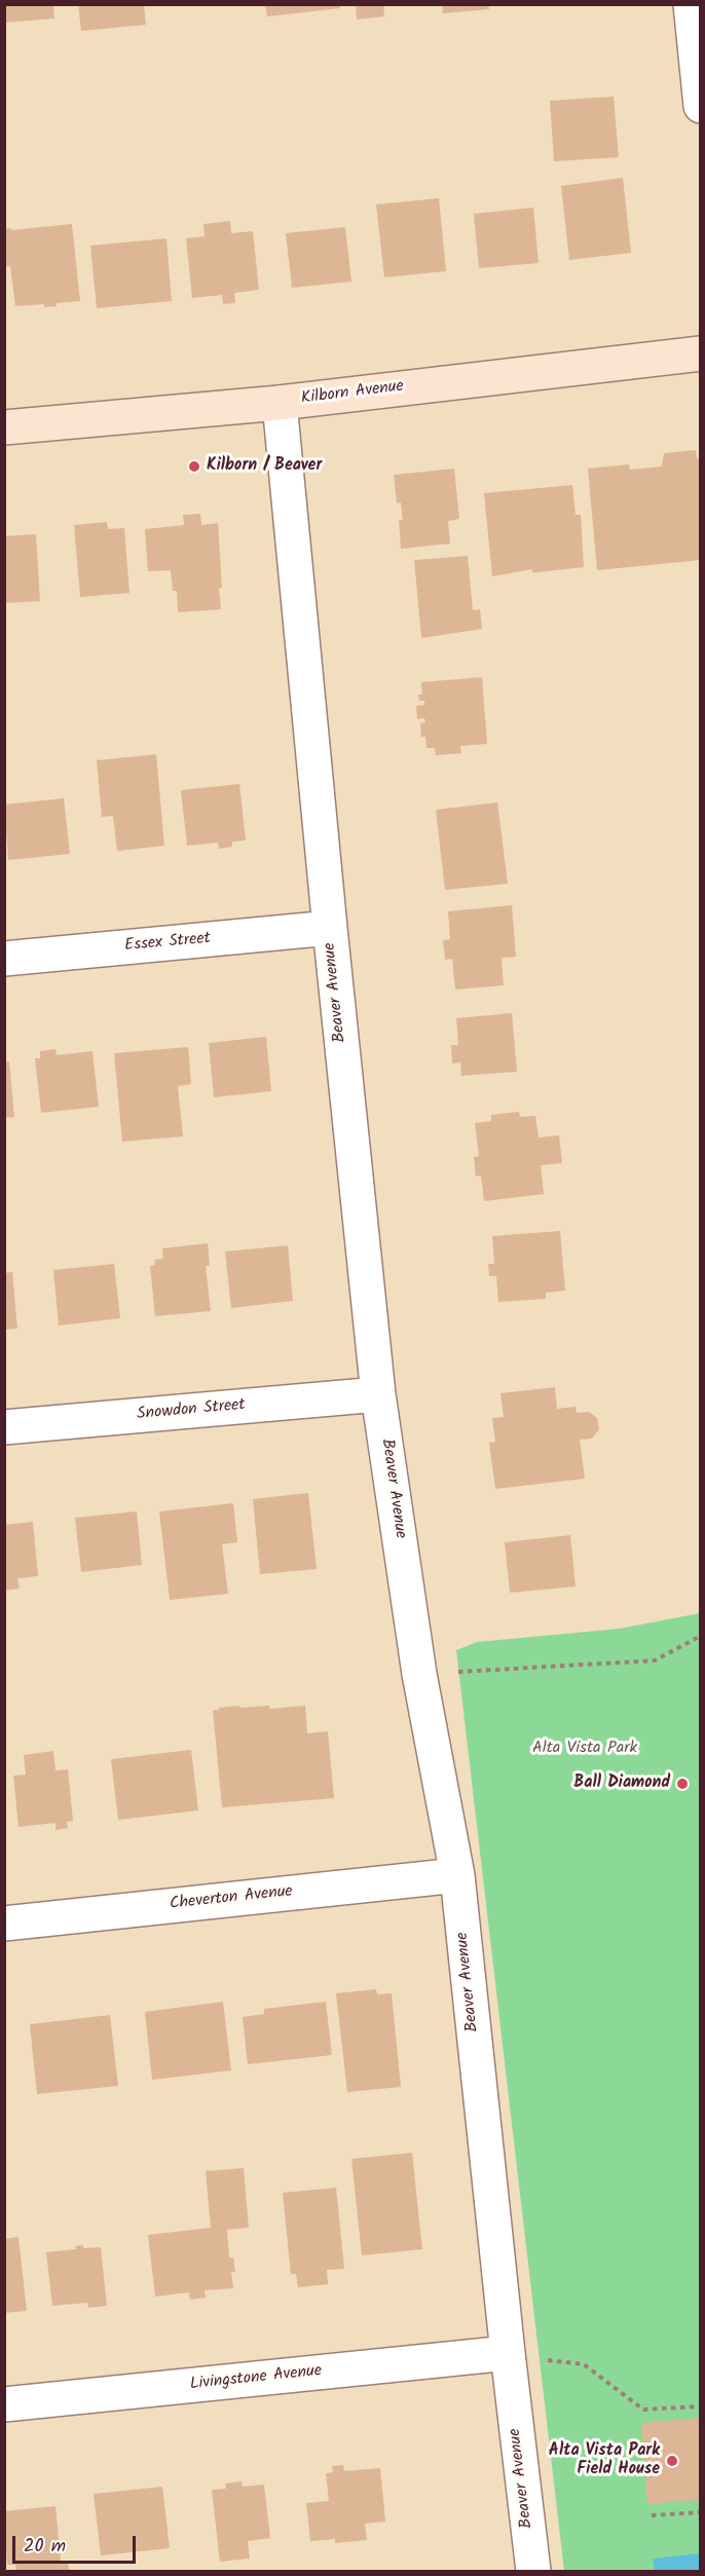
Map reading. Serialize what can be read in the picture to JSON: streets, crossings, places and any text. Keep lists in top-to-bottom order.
{
  "streets": {
    "street": [
      "Kilborn Avenue",
      "Essex Street",
      "Beaver Avenue",
      "Snowdon Street",
      "Cheverton Avenue",
      "Livingstone Avenue"
    ]
  },
  "crossings": [
    ["Kilborn Avenue", "Beaver Avenue"],
    ["Essex Street", "Beaver Avenue"],
    ["Beaver Avenue", "Snowdon Street"],
    ["Beaver Avenue", "Cheverton Avenue"],
    ["Beaver Avenue", "Livingstone Avenue"]
  ],
  "parks": ["Alta Vista Park"],
  "places": ["Kilborn / Beaver", "Ball Diamond", "Alta Vista Park Field House"],
  "scale_bar": "20 m"
}
